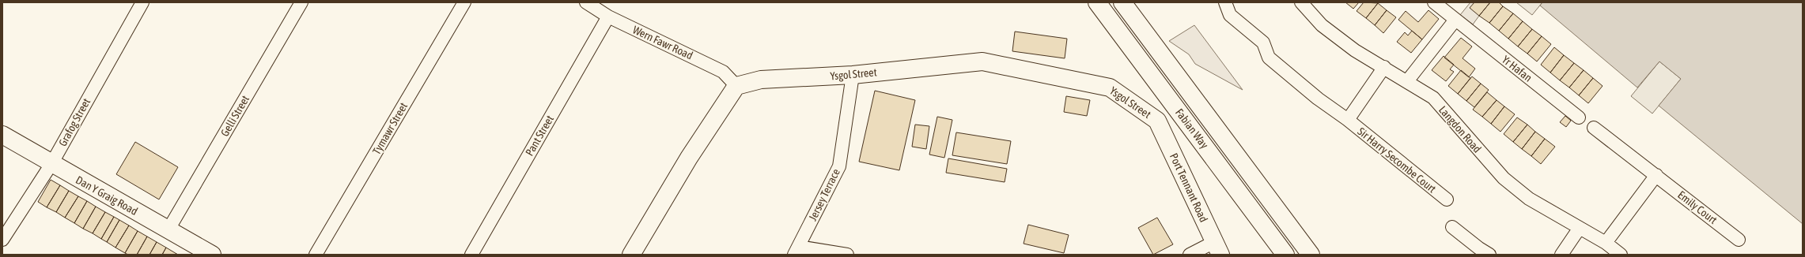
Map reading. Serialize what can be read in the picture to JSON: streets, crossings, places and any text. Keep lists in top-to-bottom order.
{
  "streets": {
    "main road": [
      "Ysgol Street",
      "Fabian Way",
      "Port Tennant Road",
      "Dan Y Graig Road"
    ],
    "street": [
      "Wern Fawr Road",
      "Yr Hafan",
      "Gelli Street",
      "Grafog Street",
      "Tymawr Street",
      "Langdon Road",
      "Pant Street",
      "Sir Harry Secombe Court",
      "Jersey Terrace",
      "Emily Court"
    ]
  },
  "crossings": [
    ["Wern Fawr Road", "Ysgol Street"],
    ["Wern Fawr Road", "Pant Street"],
    ["Ysgol Street", "Port Tennant Road"],
    ["Ysgol Street", "Jersey Terrace"],
    ["Gelli Street", "Dan Y Graig Road"],
    ["Grafog Street", "Dan Y Graig Road"],
    ["Langdon Road", "Sir Harry Secombe Court"]
  ]
}
